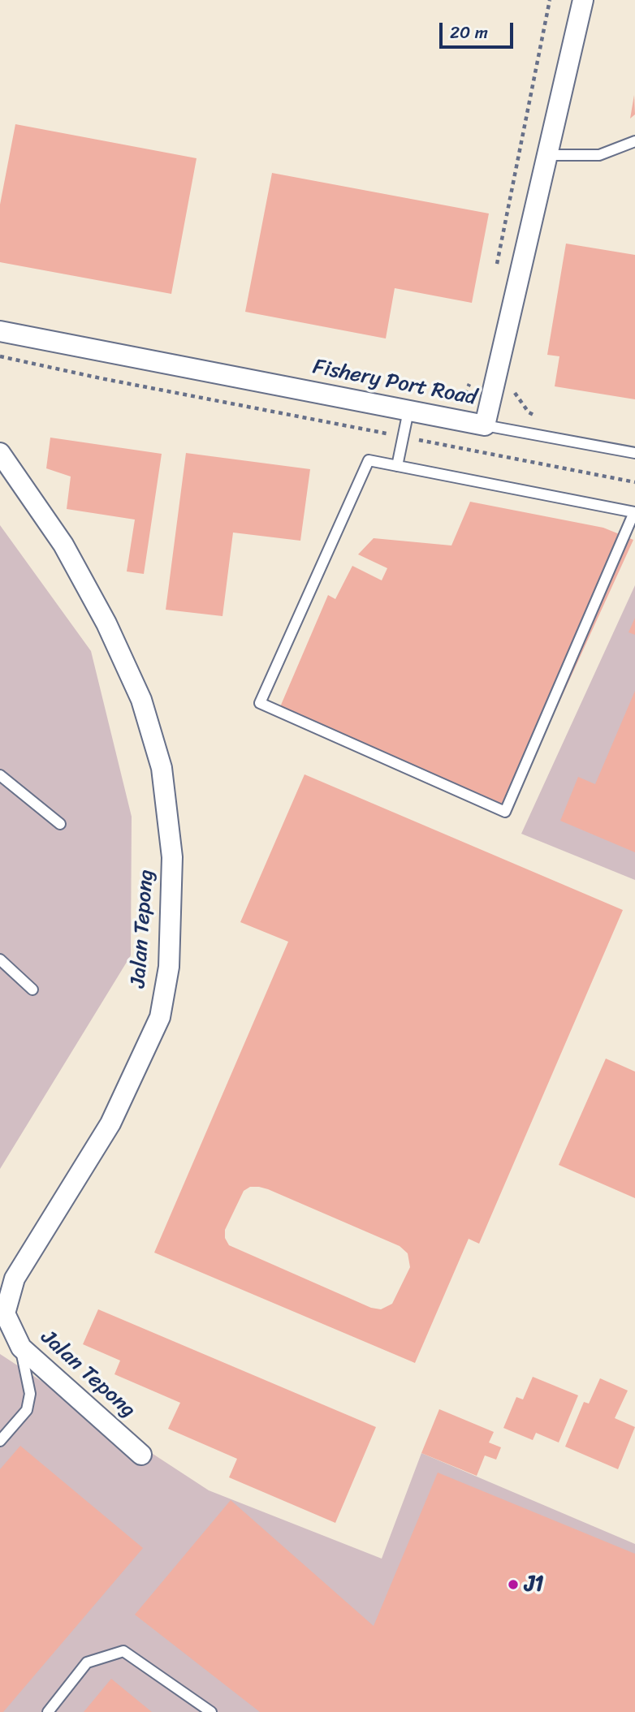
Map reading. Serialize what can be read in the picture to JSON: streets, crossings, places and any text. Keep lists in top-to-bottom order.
{
  "streets": {
    "street": ["Fishery Port Road", "Jalan Tepong"]
  },
  "places": ["J1"],
  "scale_bar": "20 m"
}
